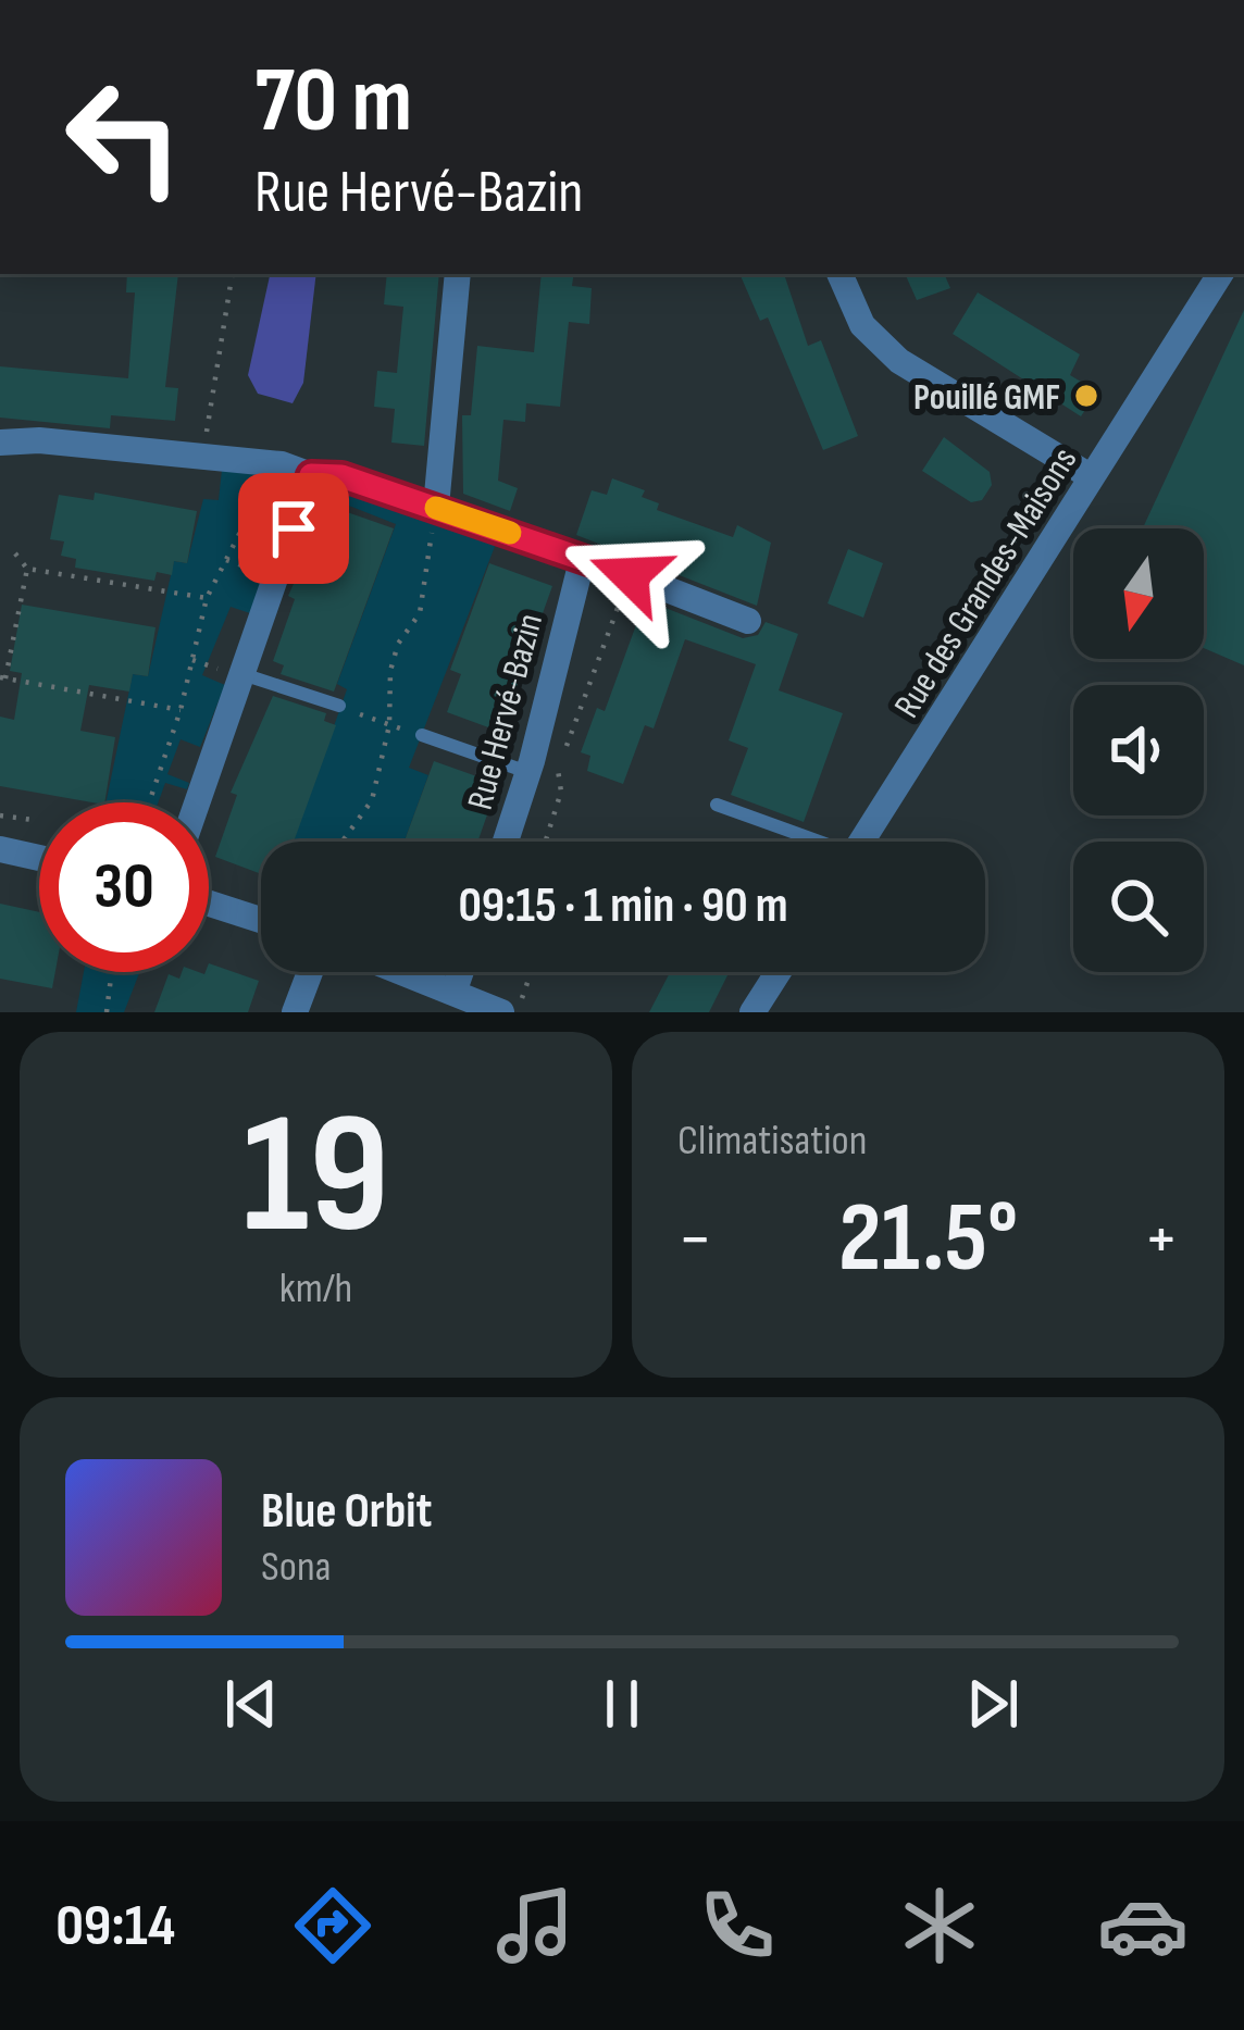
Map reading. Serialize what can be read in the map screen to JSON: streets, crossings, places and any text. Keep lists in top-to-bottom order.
{
  "streets": {
    "street": ["Rue des Grandes-Maisons", "Rue Hervé-Bazin"]
  },
  "places": ["Pouillé GMF"],
  "north": "bottom",
  "page": {
    "turn": ["70 m", "Rue Hervé-Bazin"],
    "limit": "30",
    "trip": "09:15 · 1 min · 90 m",
    "tile": [
      ["19", "km/h"],
      "Climatisation"
    ],
    "heat": ["−", "21.5°", "+"],
    "song": ["Blue Orbit", "Sona"],
    "tabs": "09:14"
  }
}
